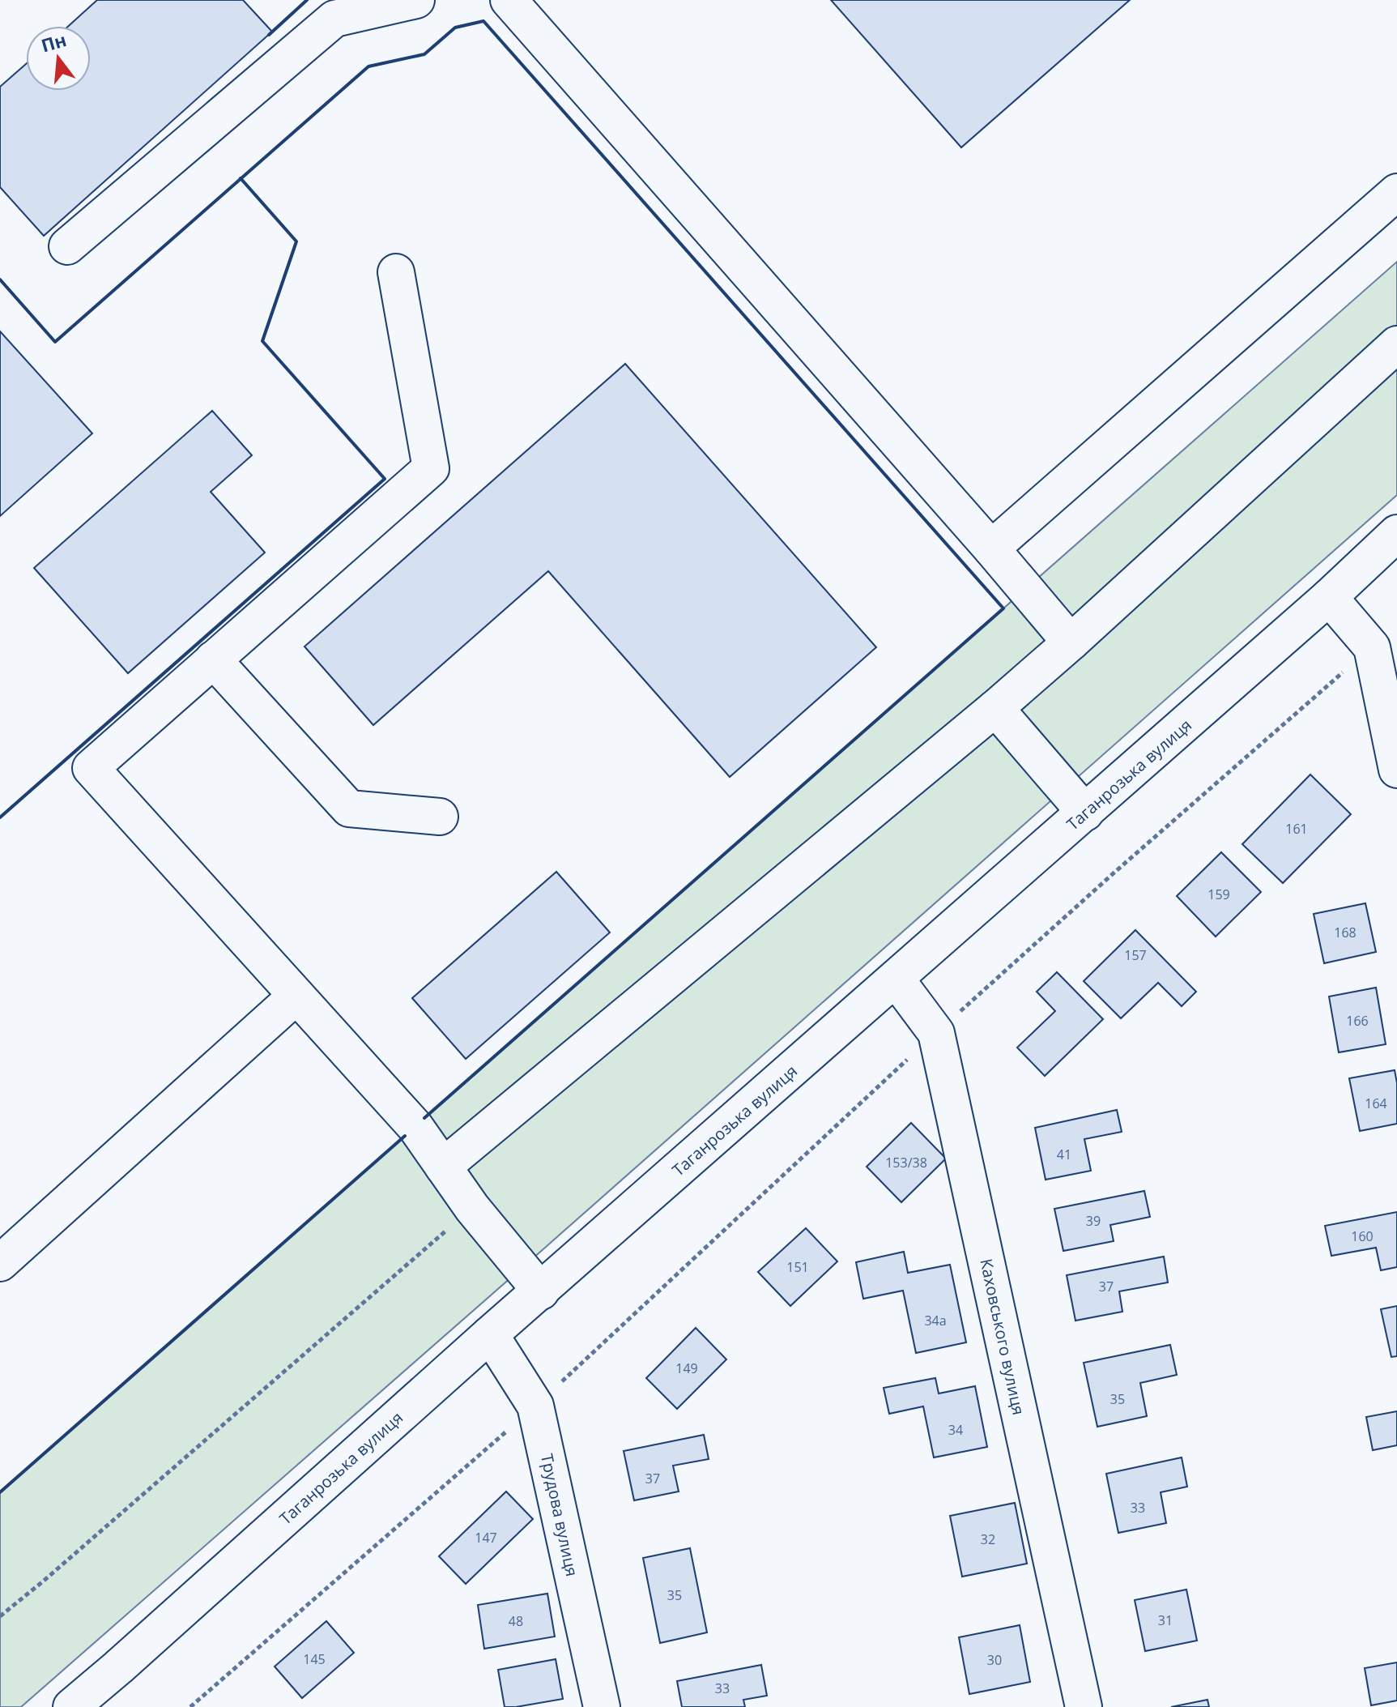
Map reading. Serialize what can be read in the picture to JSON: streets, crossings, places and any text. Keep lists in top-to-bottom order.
{
  "streets": {
    "main road": ["Таганрозька вулиця", "Каховського вулиця", "Трудова вулиця"]
  },
  "crossings": [
    ["Таганрозька вулиця", "Каховського вулиця"],
    ["Таганрозька вулиця", "Трудова вулиця"]
  ],
  "house_numbers": [
    "161",
    "159",
    "168",
    "157",
    "166",
    "164",
    "41",
    "153/38",
    "39",
    "160",
    "151",
    "37",
    "34а",
    "149",
    "35",
    "34",
    "37",
    "33",
    "147",
    "32",
    "35",
    "31",
    "48",
    "145",
    "30",
    "33"
  ],
  "north": "top"
}
